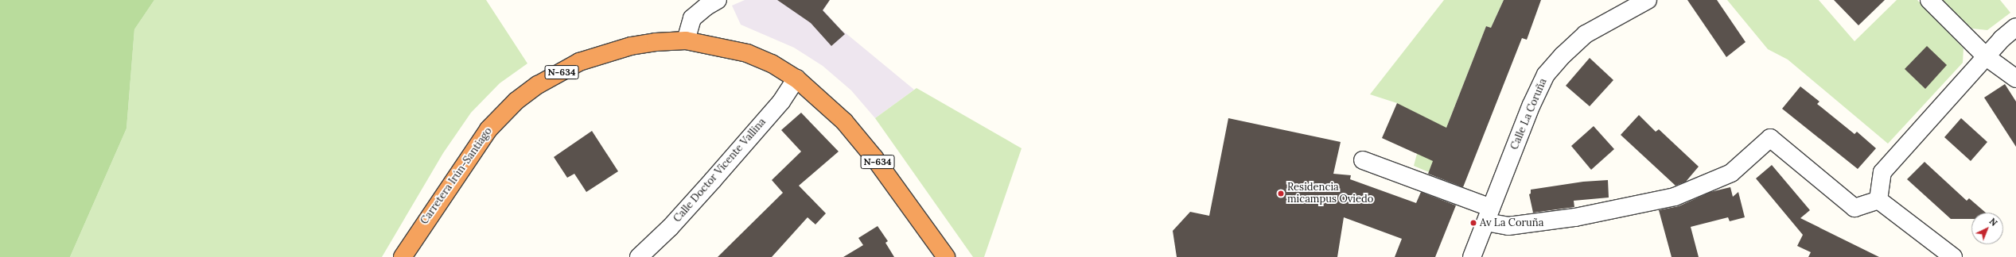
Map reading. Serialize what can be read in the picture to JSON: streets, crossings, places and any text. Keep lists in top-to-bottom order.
{
  "streets": {
    "highway": ["N-634", "Carretera Irún-Santiago"],
    "street": ["Calle La Coruña", "Calle Doctor Vicente Vallina"]
  },
  "crossings": [
    ["Calle Doctor Vicente Vallina", "Carretera Irún-Santiago"]
  ],
  "places": ["Residencia micampus Oviedo", "Av La Coruña"],
  "north": "top right"
}
